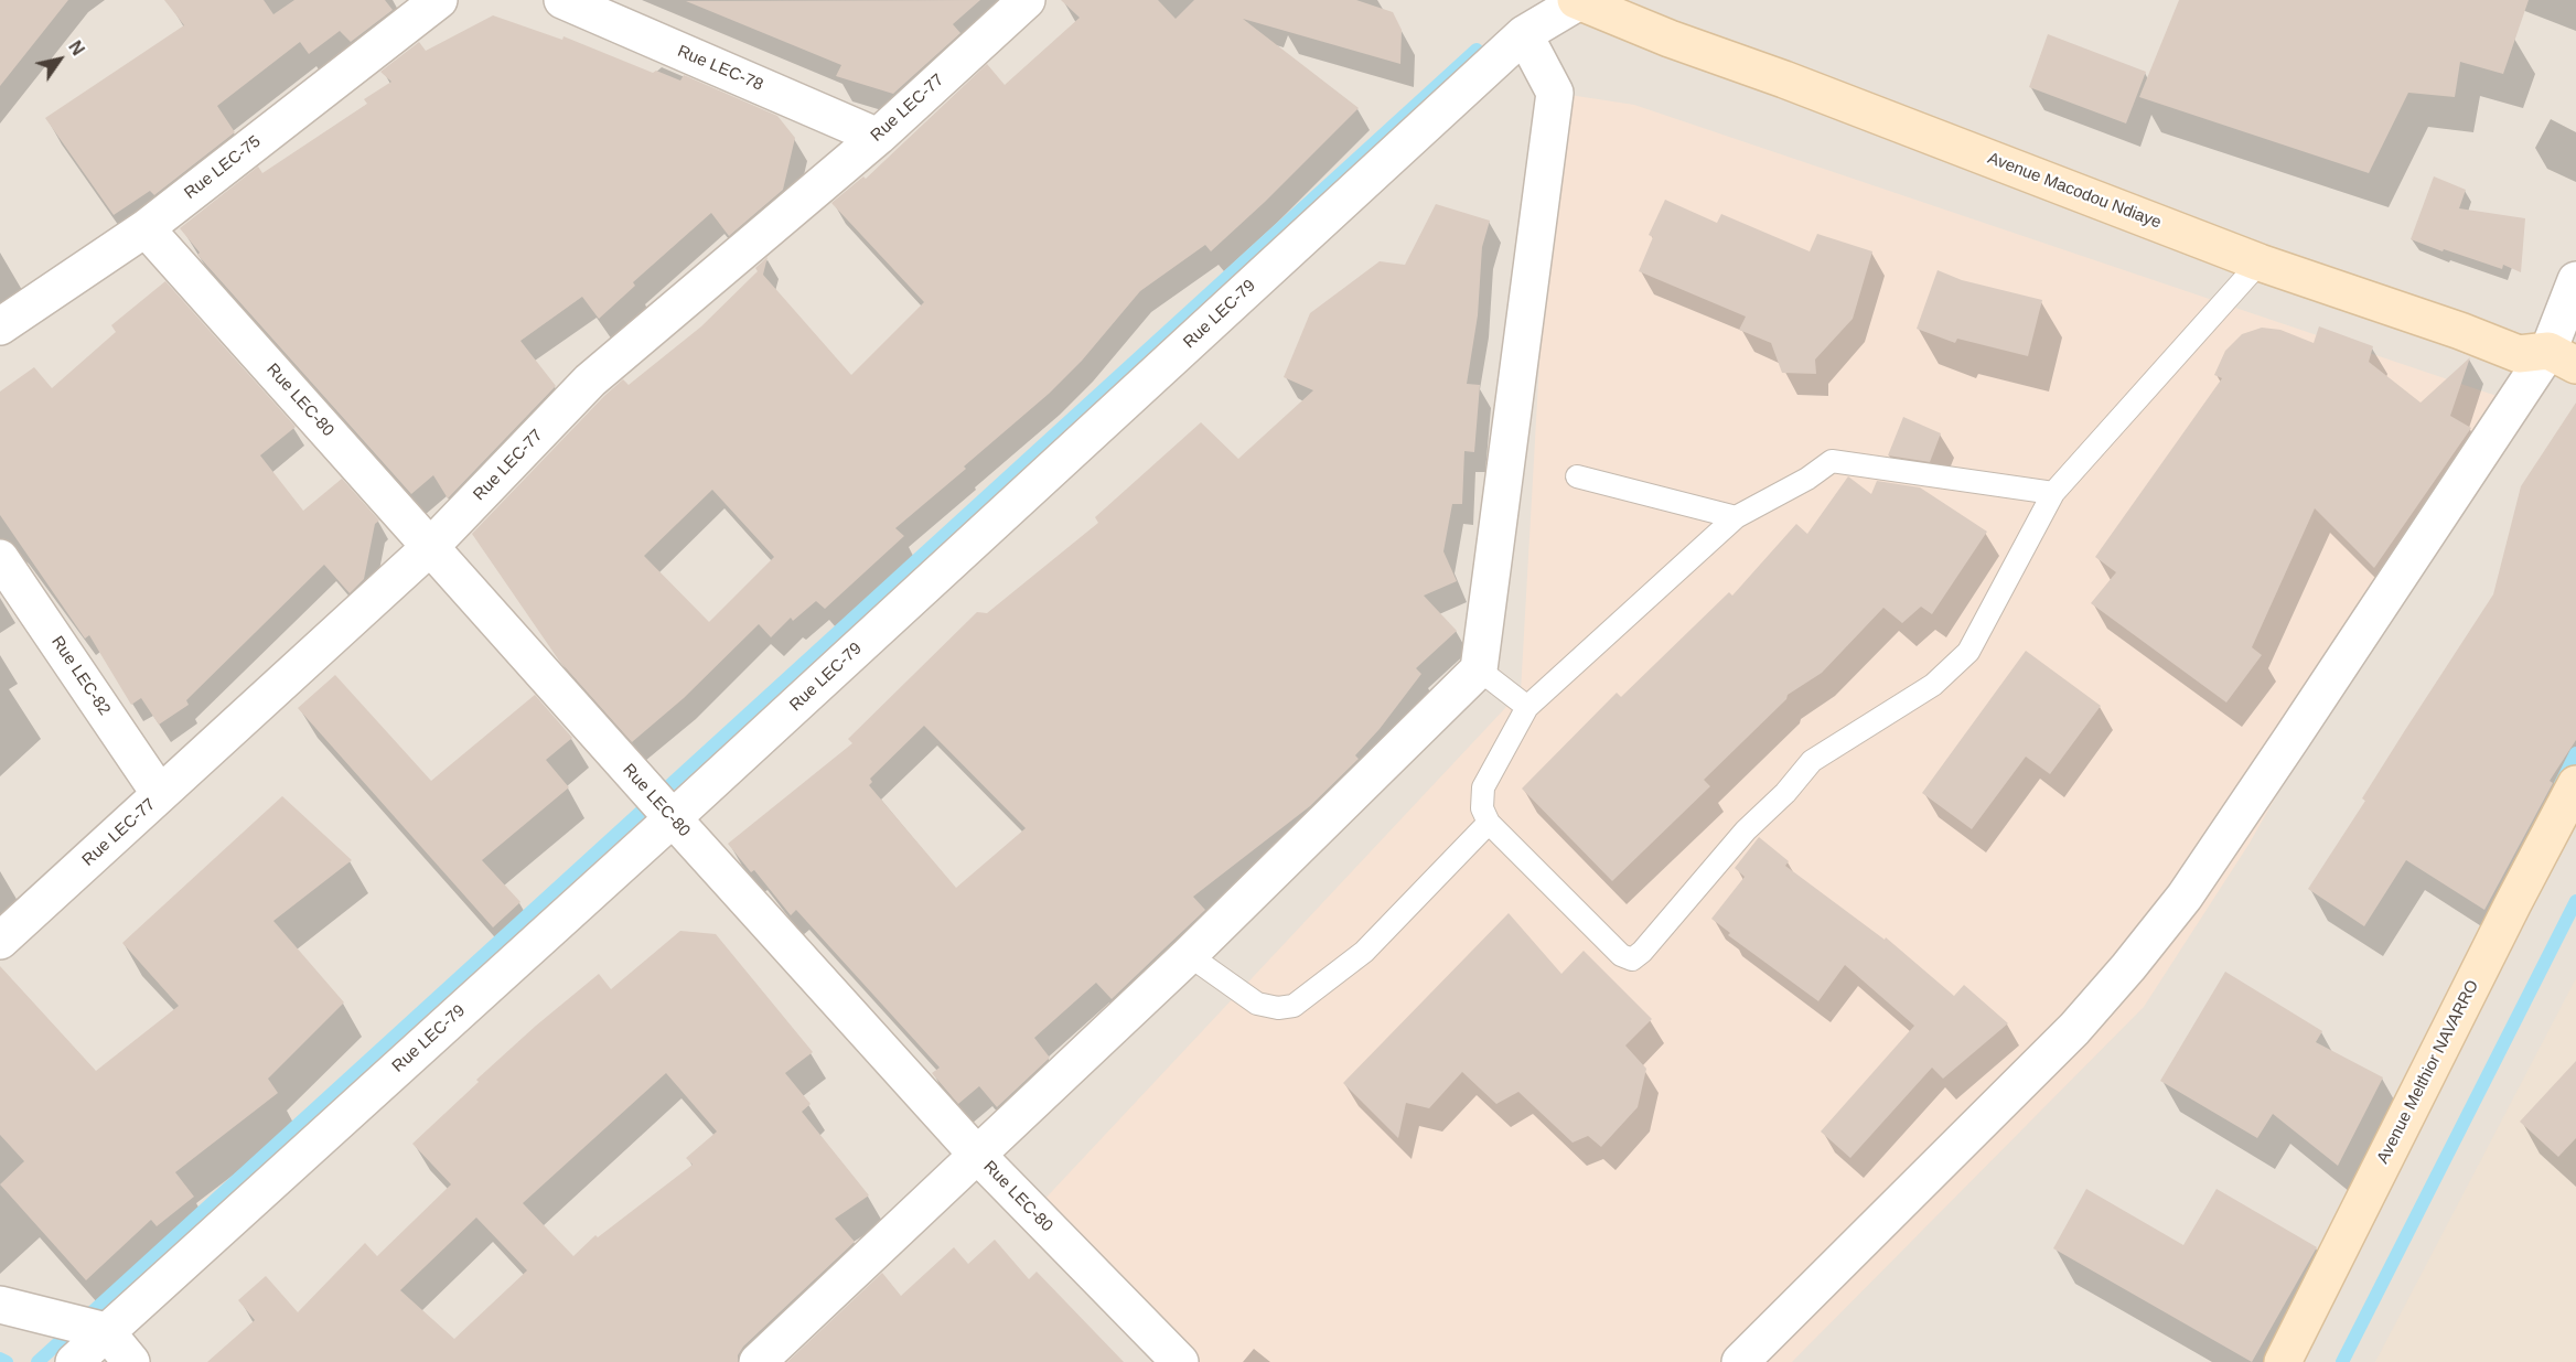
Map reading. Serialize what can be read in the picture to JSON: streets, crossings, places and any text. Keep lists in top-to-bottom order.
{
  "streets": {
    "street": [
      "Rue LEC-78",
      "Rue LEC-77",
      "Rue LEC-75",
      "Avenue Macodou Ndiaye",
      "Rue LEC-79",
      "Rue LEC-80",
      "Rue LEC-82",
      "Avenue Melthior NAVARRO"
    ]
  },
  "crossings": [
    ["Rue LEC-78", "Rue LEC-77"],
    ["Rue LEC-77", "Rue LEC-80"],
    ["Rue LEC-77", "Rue LEC-82"],
    ["Rue LEC-75", "Rue LEC-80"],
    ["Avenue Macodou Ndiaye", "Rue LEC-79"],
    ["Rue LEC-79", "Rue LEC-80"]
  ],
  "north": "top right"
}
